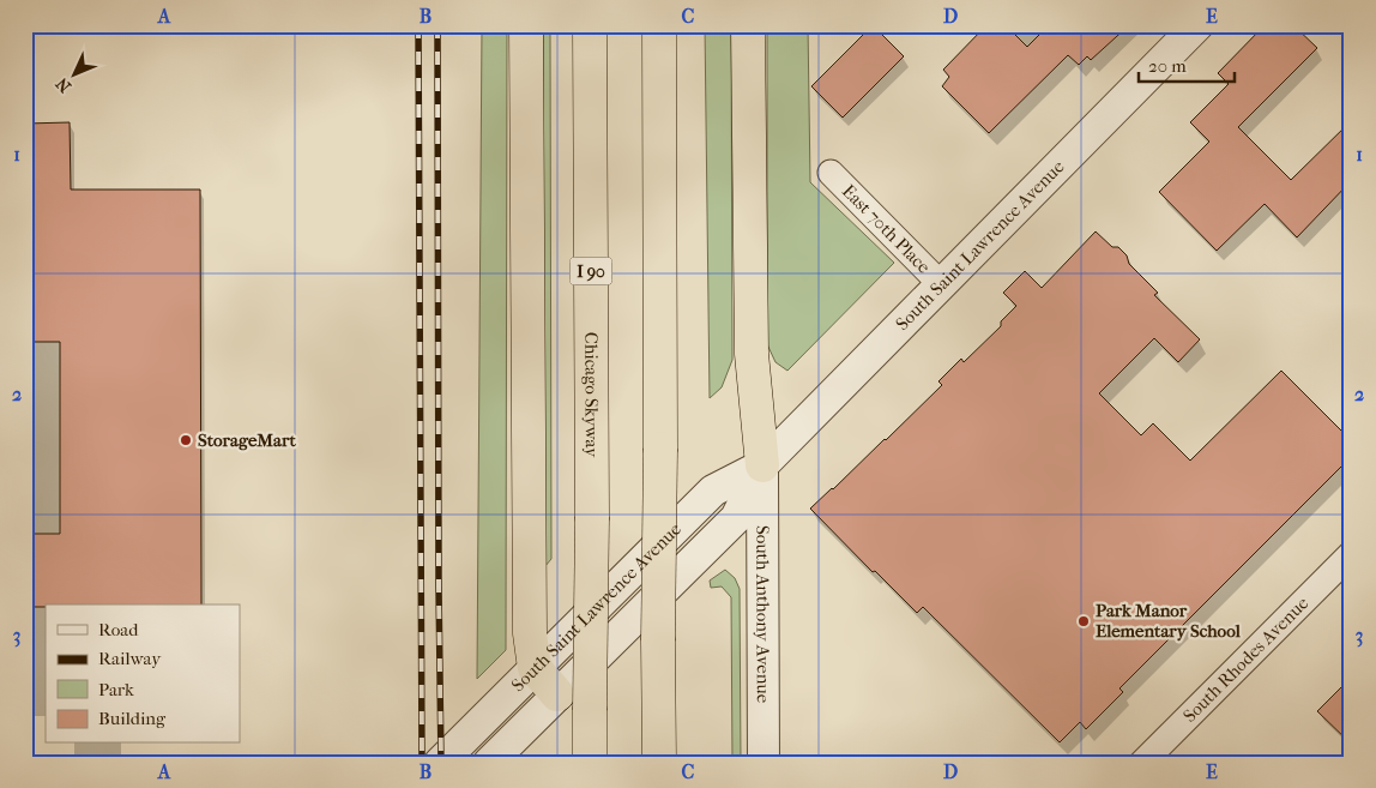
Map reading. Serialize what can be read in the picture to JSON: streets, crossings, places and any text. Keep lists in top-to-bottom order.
{
  "streets": {
    "highway": ["I 90", "Chicago Skyway"],
    "street": [
      "East 70th Place",
      "South Saint Lawrence Avenue",
      "South Anthony Avenue",
      "South Rhodes Avenue"
    ]
  },
  "crossings": [
    ["East 70th Place", "South Saint Lawrence Avenue"],
    ["South Saint Lawrence Avenue", "South Anthony Avenue"]
  ],
  "places": ["StorageMart", "Park Manor Elementary School"],
  "legend": [
    "Road",
    "Railway",
    "Park",
    "Building"
  ],
  "scale_bar": "20 m",
  "north": "bottom left",
  "grid": {
    "columns": [
      "A",
      "B",
      "C",
      "D",
      "E"
    ],
    "rows": ["1", "2", "3"]
  }
}
